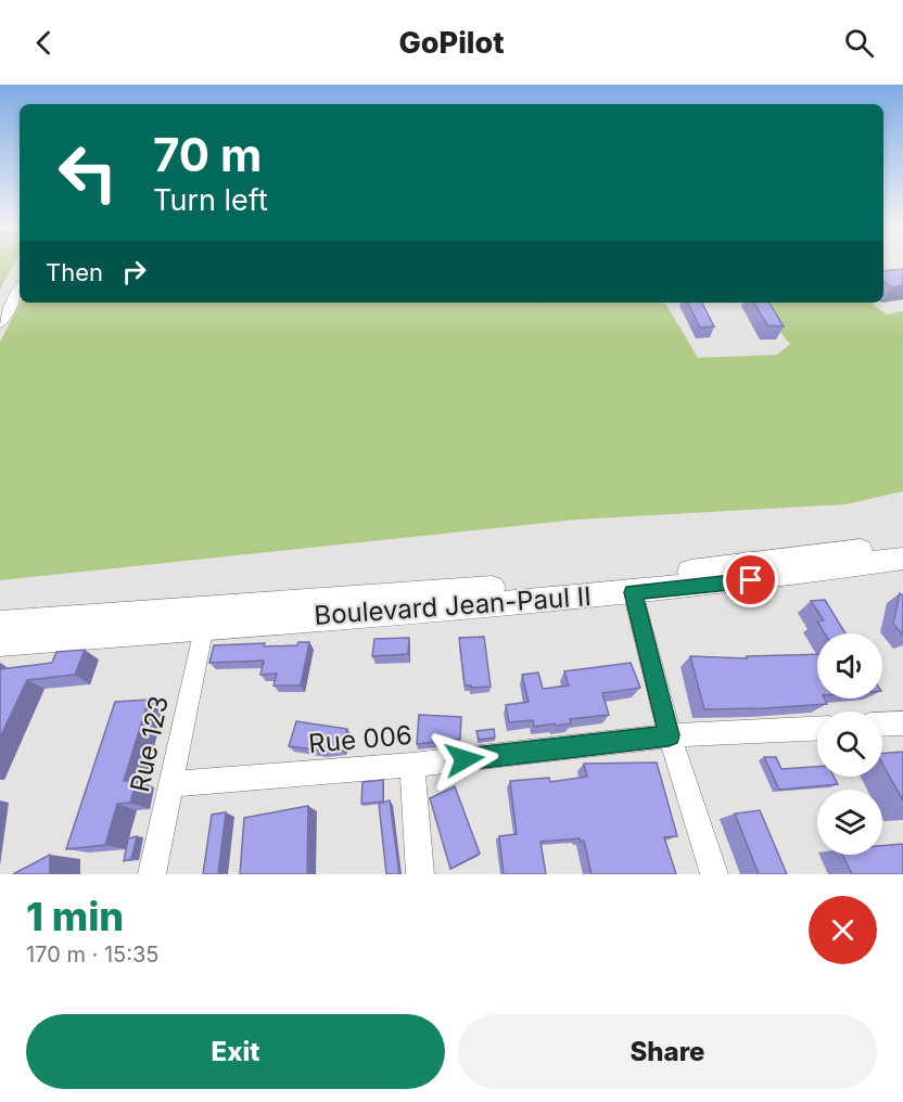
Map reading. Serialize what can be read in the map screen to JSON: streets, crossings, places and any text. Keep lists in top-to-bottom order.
{
  "streets": {
    "main road": ["Boulevard Jean-Paul II"],
    "street": ["Rue 006", "Rue 123"]
  },
  "crossings": [
    ["Boulevard Jean-Paul II", "Rue 123"],
    ["Rue 006", "Rue 123"]
  ],
  "page": {
    "header": "GoPilot",
    "turn": ["70 m", "Turn left"],
    "then": "Then",
    "heading": ["1 min", "170 m · 15:35"],
    "buttons": ["Exit", "Share"]
  }
}
